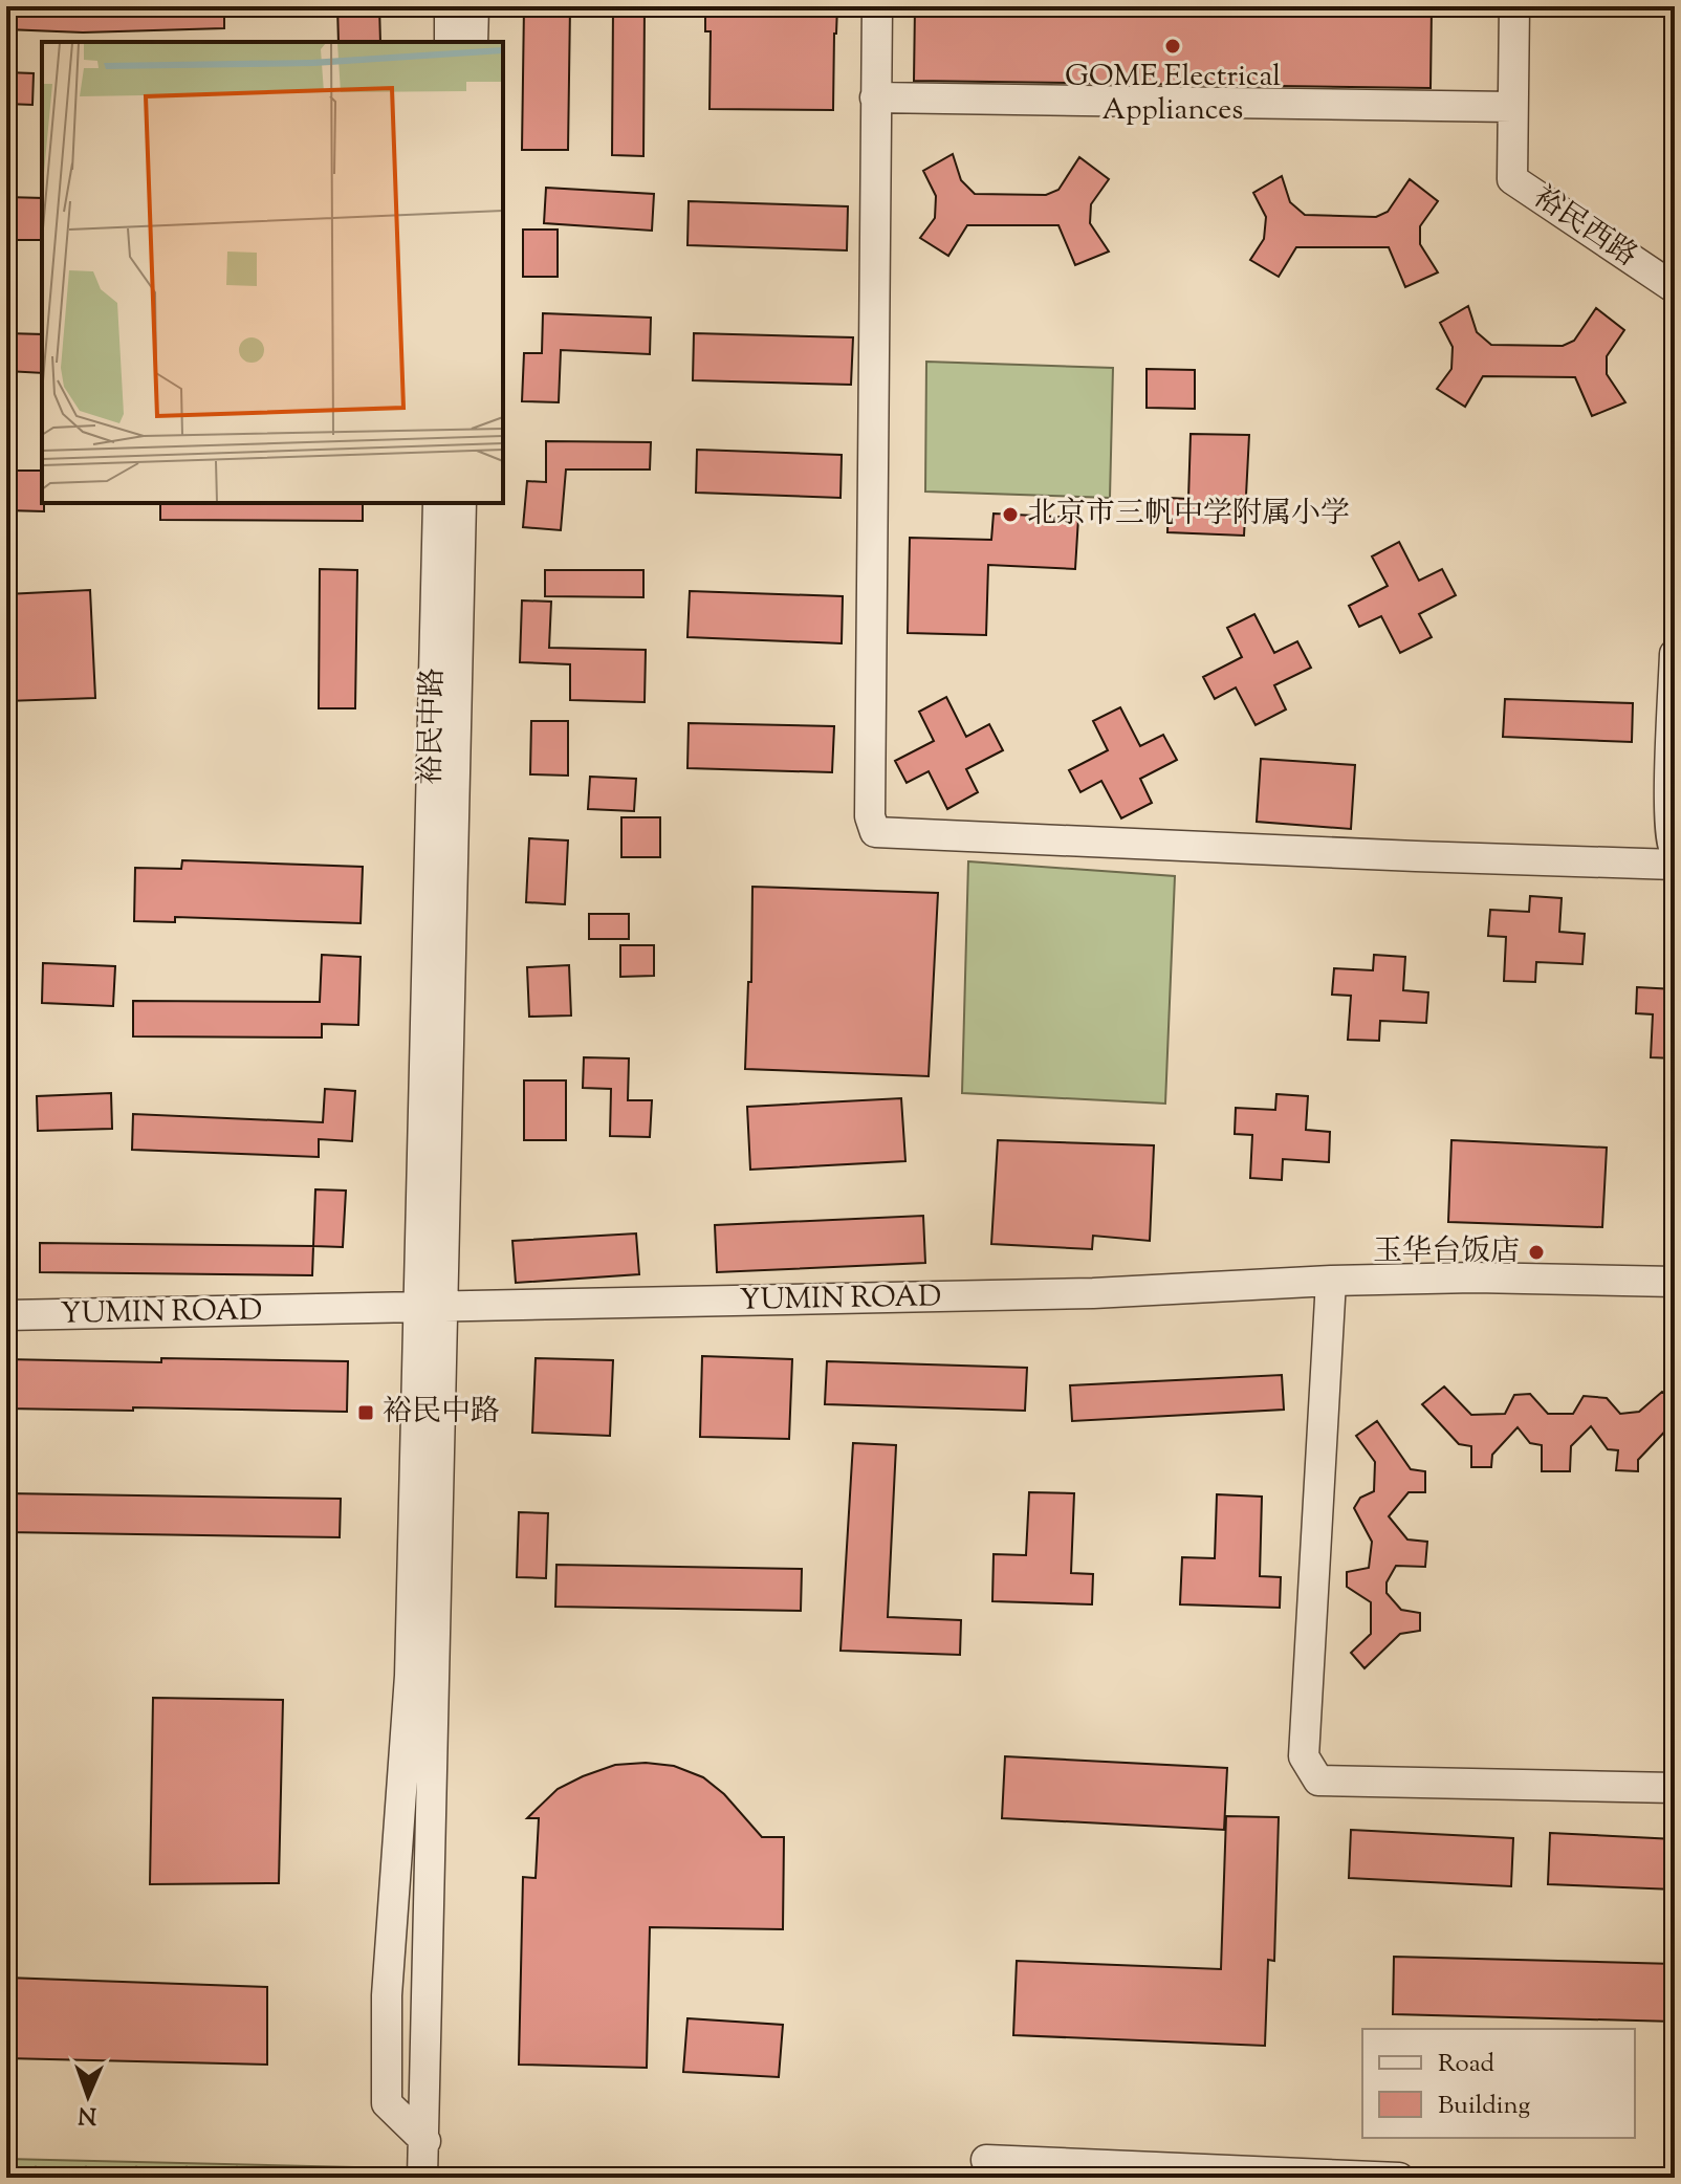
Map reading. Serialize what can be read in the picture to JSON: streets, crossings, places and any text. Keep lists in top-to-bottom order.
{
  "streets": {
    "street": ["裕民西路", "裕民中路", "YUMIN ROAD"]
  },
  "crossings": [
    ["裕民中路", "YUMIN ROAD"]
  ],
  "places": {
    "other": ["GOME Electrical Appliances", "北京市三帆中学附属小学", "玉华台饭店"],
    "transit": ["裕民中路"]
  },
  "legend": ["Road", "Building"],
  "north": "bottom"
}
